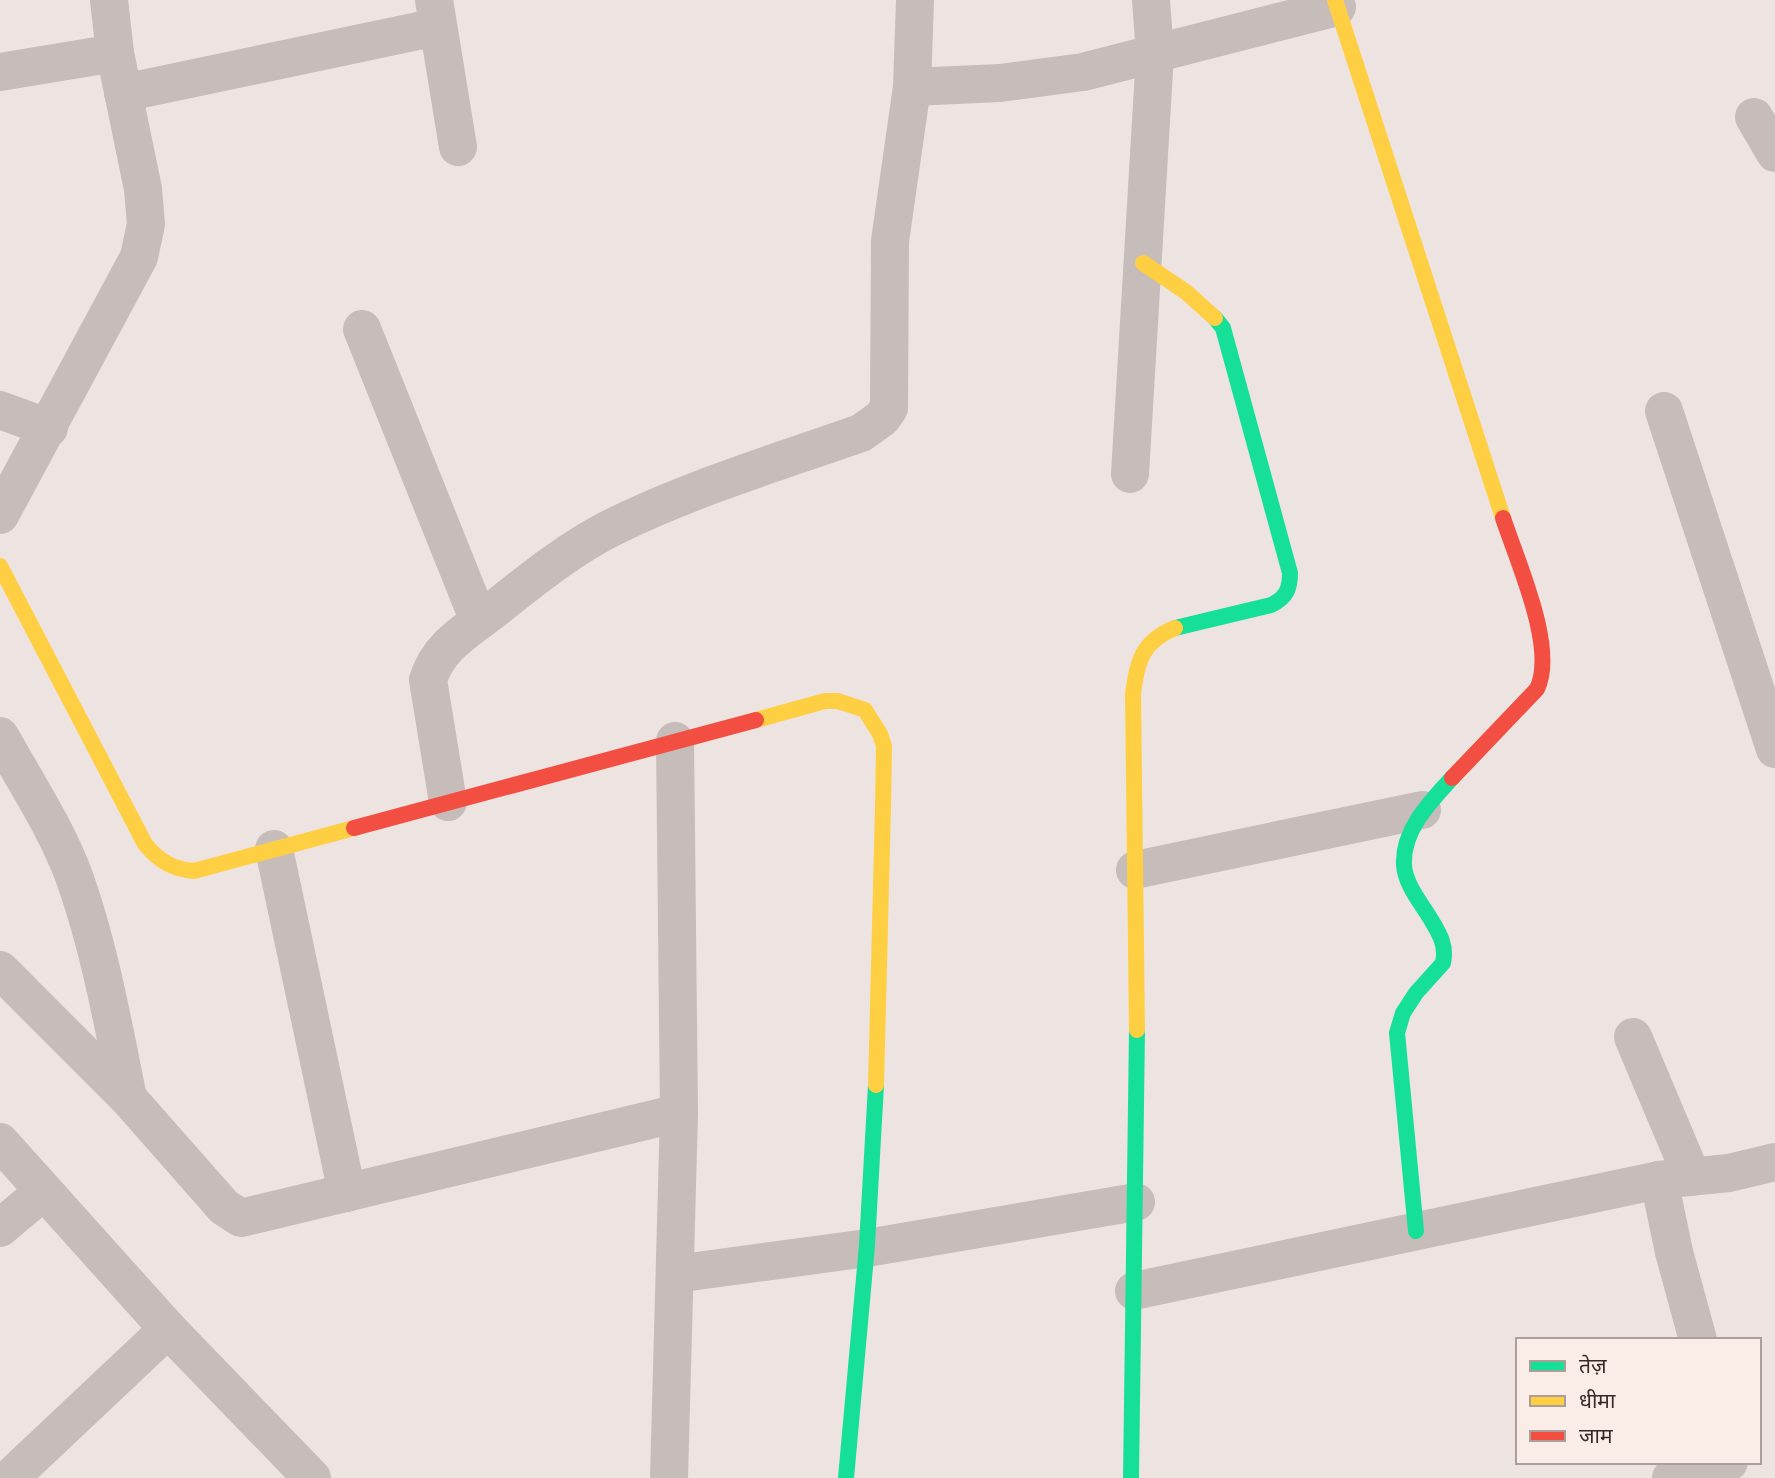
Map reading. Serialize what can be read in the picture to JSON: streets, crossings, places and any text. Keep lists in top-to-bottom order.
{
  "legend": ["तेज़", "धीमा", "जाम"]
}
